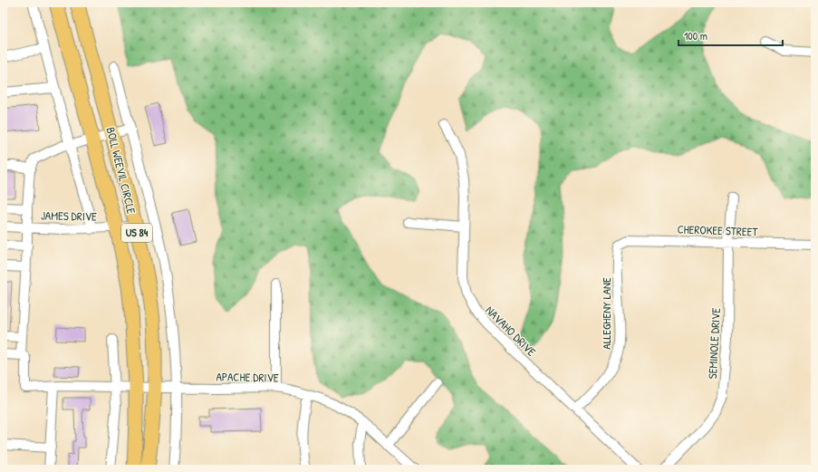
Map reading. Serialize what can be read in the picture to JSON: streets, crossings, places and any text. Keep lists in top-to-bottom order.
{
  "streets": {
    "highway": ["BOLL WEEVIL CIRCLE", "US 84"],
    "street": [
      "JAMES DRIVE",
      "CHEROKEE STREET",
      "ALLEGHENY LANE",
      "NAVAHO DRIVE",
      "SEMINOLE DRIVE",
      "APACHE DRIVE"
    ]
  },
  "crossings": [
    ["BOLL WEEVIL CIRCLE", "JAMES DRIVE"],
    ["BOLL WEEVIL CIRCLE", "APACHE DRIVE"],
    ["CHEROKEE STREET", "ALLEGHENY LANE"],
    ["CHEROKEE STREET", "SEMINOLE DRIVE"],
    ["ALLEGHENY LANE", "NAVAHO DRIVE"]
  ],
  "scale_bar": "100 m"
}
